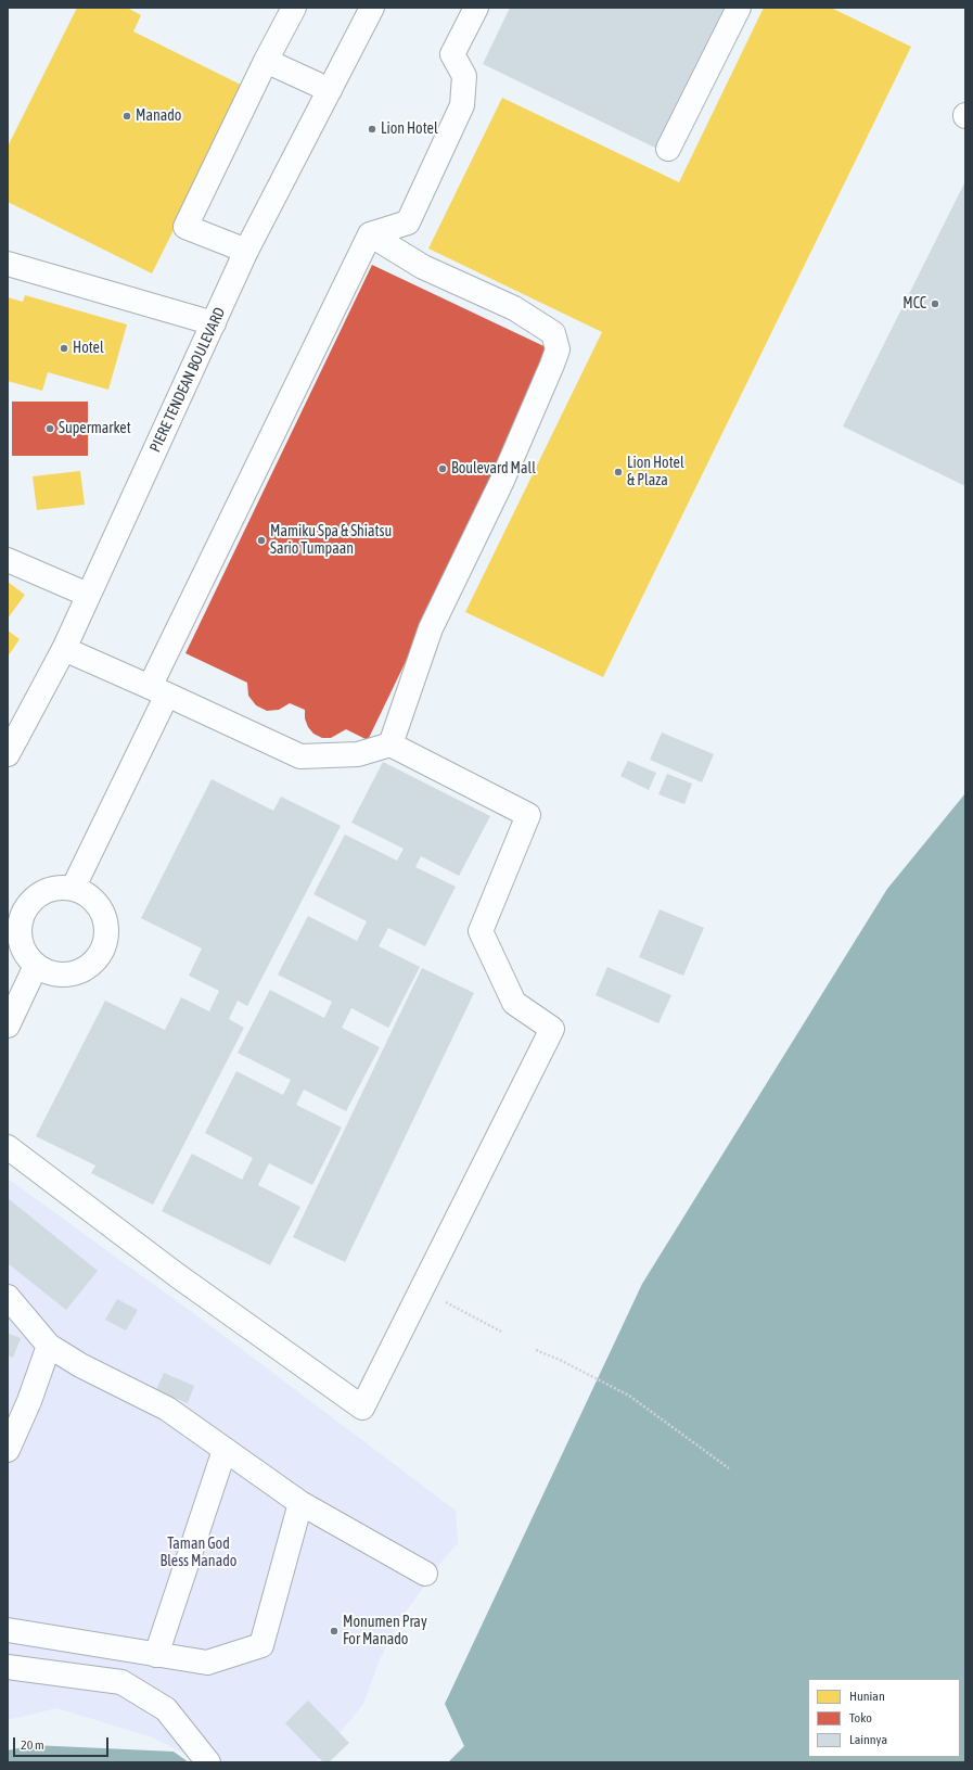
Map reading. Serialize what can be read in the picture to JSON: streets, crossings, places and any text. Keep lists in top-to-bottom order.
{
  "streets": {
    "main road": ["PIERE TENDEAN BOULEVARD"]
  },
  "parks": ["Taman God Bless Manado"],
  "places": [
    "Manado",
    "Lion Hotel",
    "MCC",
    "Hotel",
    "Supermarket",
    "Boulevard Mall",
    "Lion Hotel & Plaza",
    "Mamiku Spa & Shiatsu Sario Tumpaan",
    "Monumen Pray For Manado"
  ],
  "legend": ["Hunian", "Toko", "Lainnya"],
  "scale_bar": "20 m"
}
